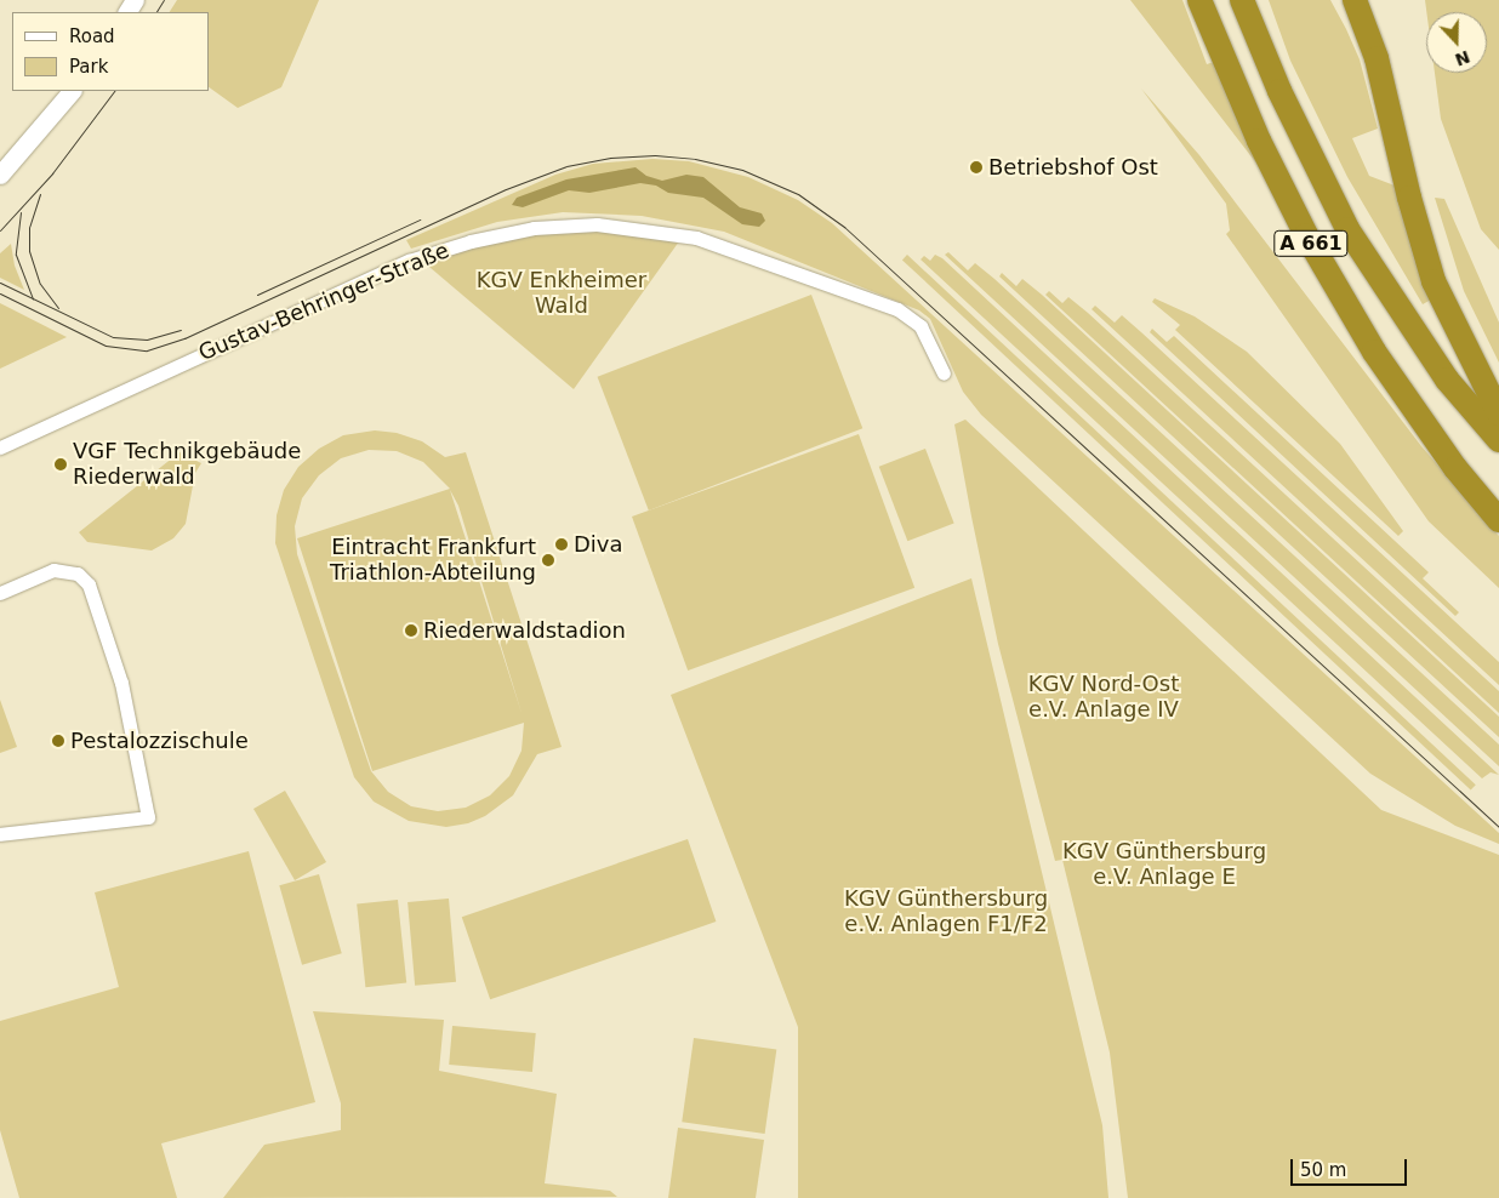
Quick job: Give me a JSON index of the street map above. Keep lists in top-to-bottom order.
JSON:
{
  "streets": {
    "highway": ["A 661"],
    "street": ["Gustav-Behringer-Straße"]
  },
  "parks": [
    "KGV Enkheimer Wald",
    "KGV Nord-Ost e.V. Anlage IV",
    "KGV Günthersburg e.V. Anlage E",
    "KGV Günthersburg e.V. Anlagen F1/F2"
  ],
  "places": [
    "Betriebshof Ost",
    "VGF Technikgebäude Riederwald",
    "Diva",
    "Eintracht Frankfurt Triathlon-Abteilung",
    "Riederwaldstadion",
    "Pestalozzischule"
  ],
  "legend": ["Road", "Park"],
  "scale_bar": "50 m",
  "north": "bottom"
}
